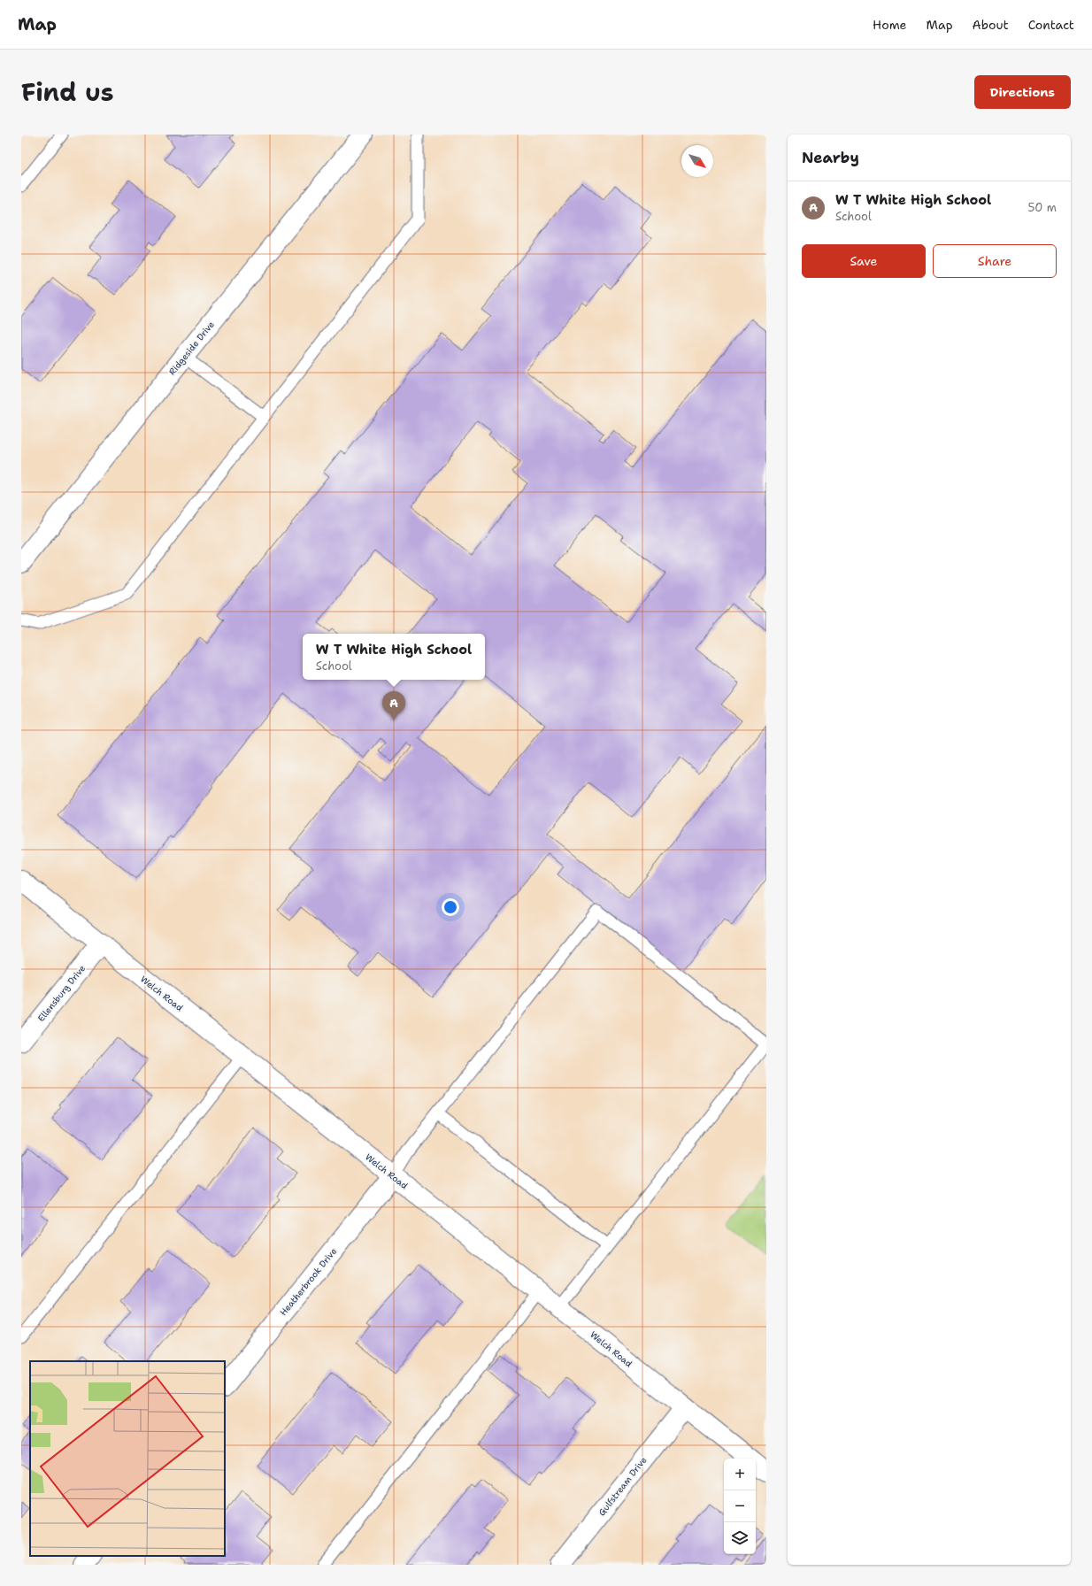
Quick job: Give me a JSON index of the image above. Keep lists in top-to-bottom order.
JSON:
{
  "streets": {
    "street": [
      "Ridgeside Drive",
      "Ellensburg Drive",
      "Welch Road",
      "Heatherbrook Drive",
      "Gulfstream Drive"
    ]
  },
  "crossings": [
    ["Ellensburg Drive", "Welch Road"],
    ["Welch Road", "Heatherbrook Drive"],
    ["Welch Road", "Gulfstream Drive"]
  ],
  "north": "bottom right",
  "page": {
    "header": "Map",
    "nav": [
      "Home",
      "Map",
      "About",
      "Contact"
    ],
    "title": "Find us",
    "buttons": [
      "Directions",
      ["Save", "Share"]
    ],
    "heading": "Nearby",
    "list": [
      {
        "mark": "A",
        "name": "W T White High School",
        "note": "School",
        "value": "50 m"
      }
    ],
    "popup": ["W T White High School", "School"],
    "pins": "A",
    "map_buttons": ["+", "−"]
  }
}
